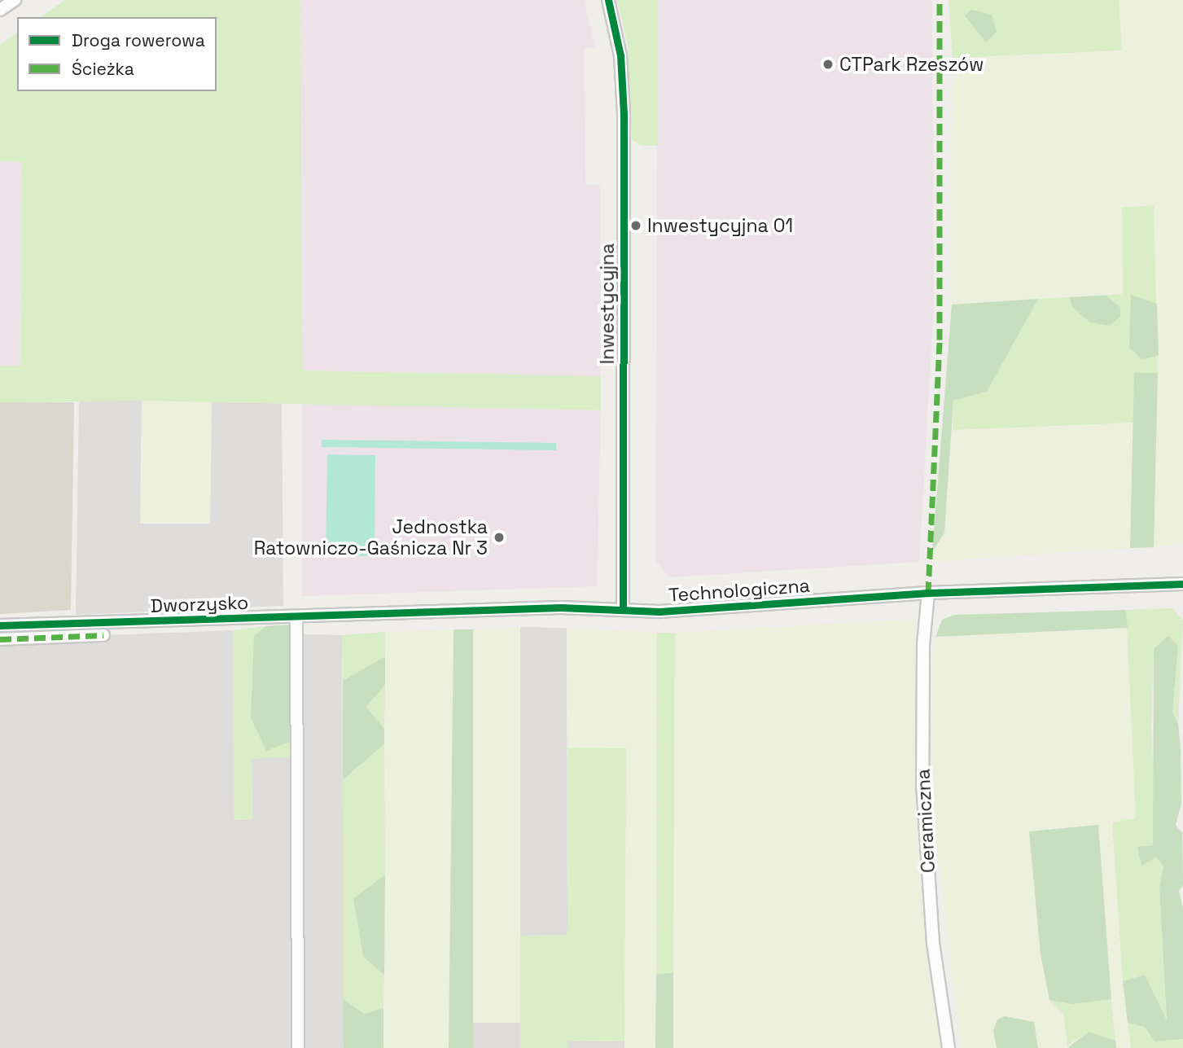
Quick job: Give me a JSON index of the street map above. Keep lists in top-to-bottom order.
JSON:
{
  "streets": {
    "street": [
      "Inwestycyjna",
      "Technologiczna",
      "Dworzysko",
      "Ceramiczna"
    ]
  },
  "crossings": [
    ["Inwestycyjna", "Technologiczna"],
    ["Technologiczna", "Dworzysko"],
    ["Technologiczna", "Ceramiczna"]
  ],
  "places": ["CTPark Rzeszów", "Inwestycyjna 01", "Jednostka Ratowniczo-Gaśnicza Nr 3"],
  "legend": ["Droga rowerowa", "Ścieżka"]
}
